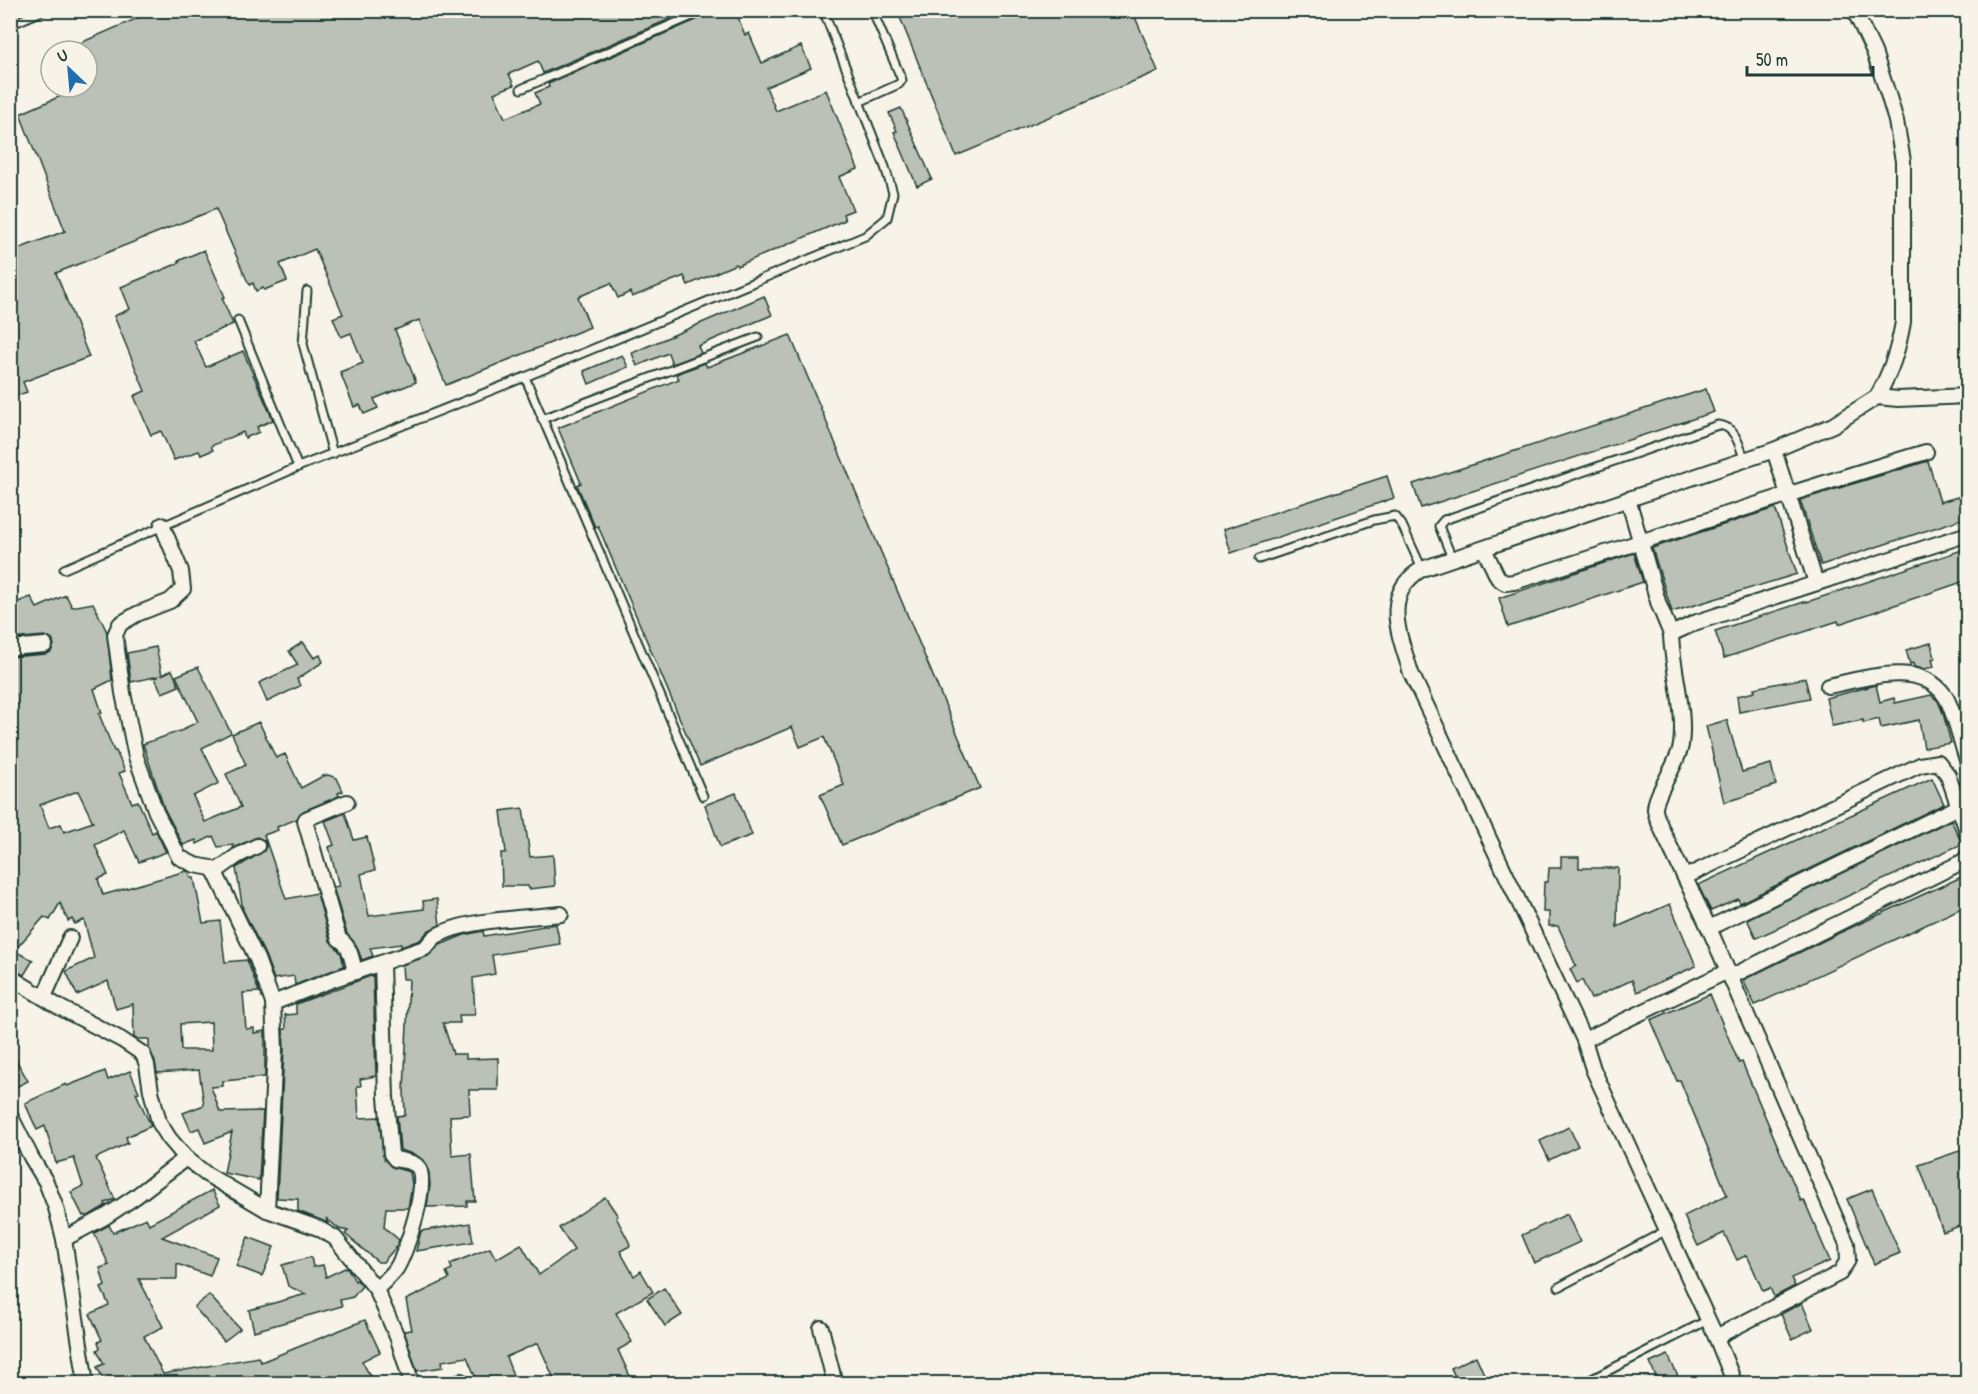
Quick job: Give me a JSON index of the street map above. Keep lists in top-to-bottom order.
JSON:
{
  "scale_bar": "50 m",
  "north": "top left"
}
